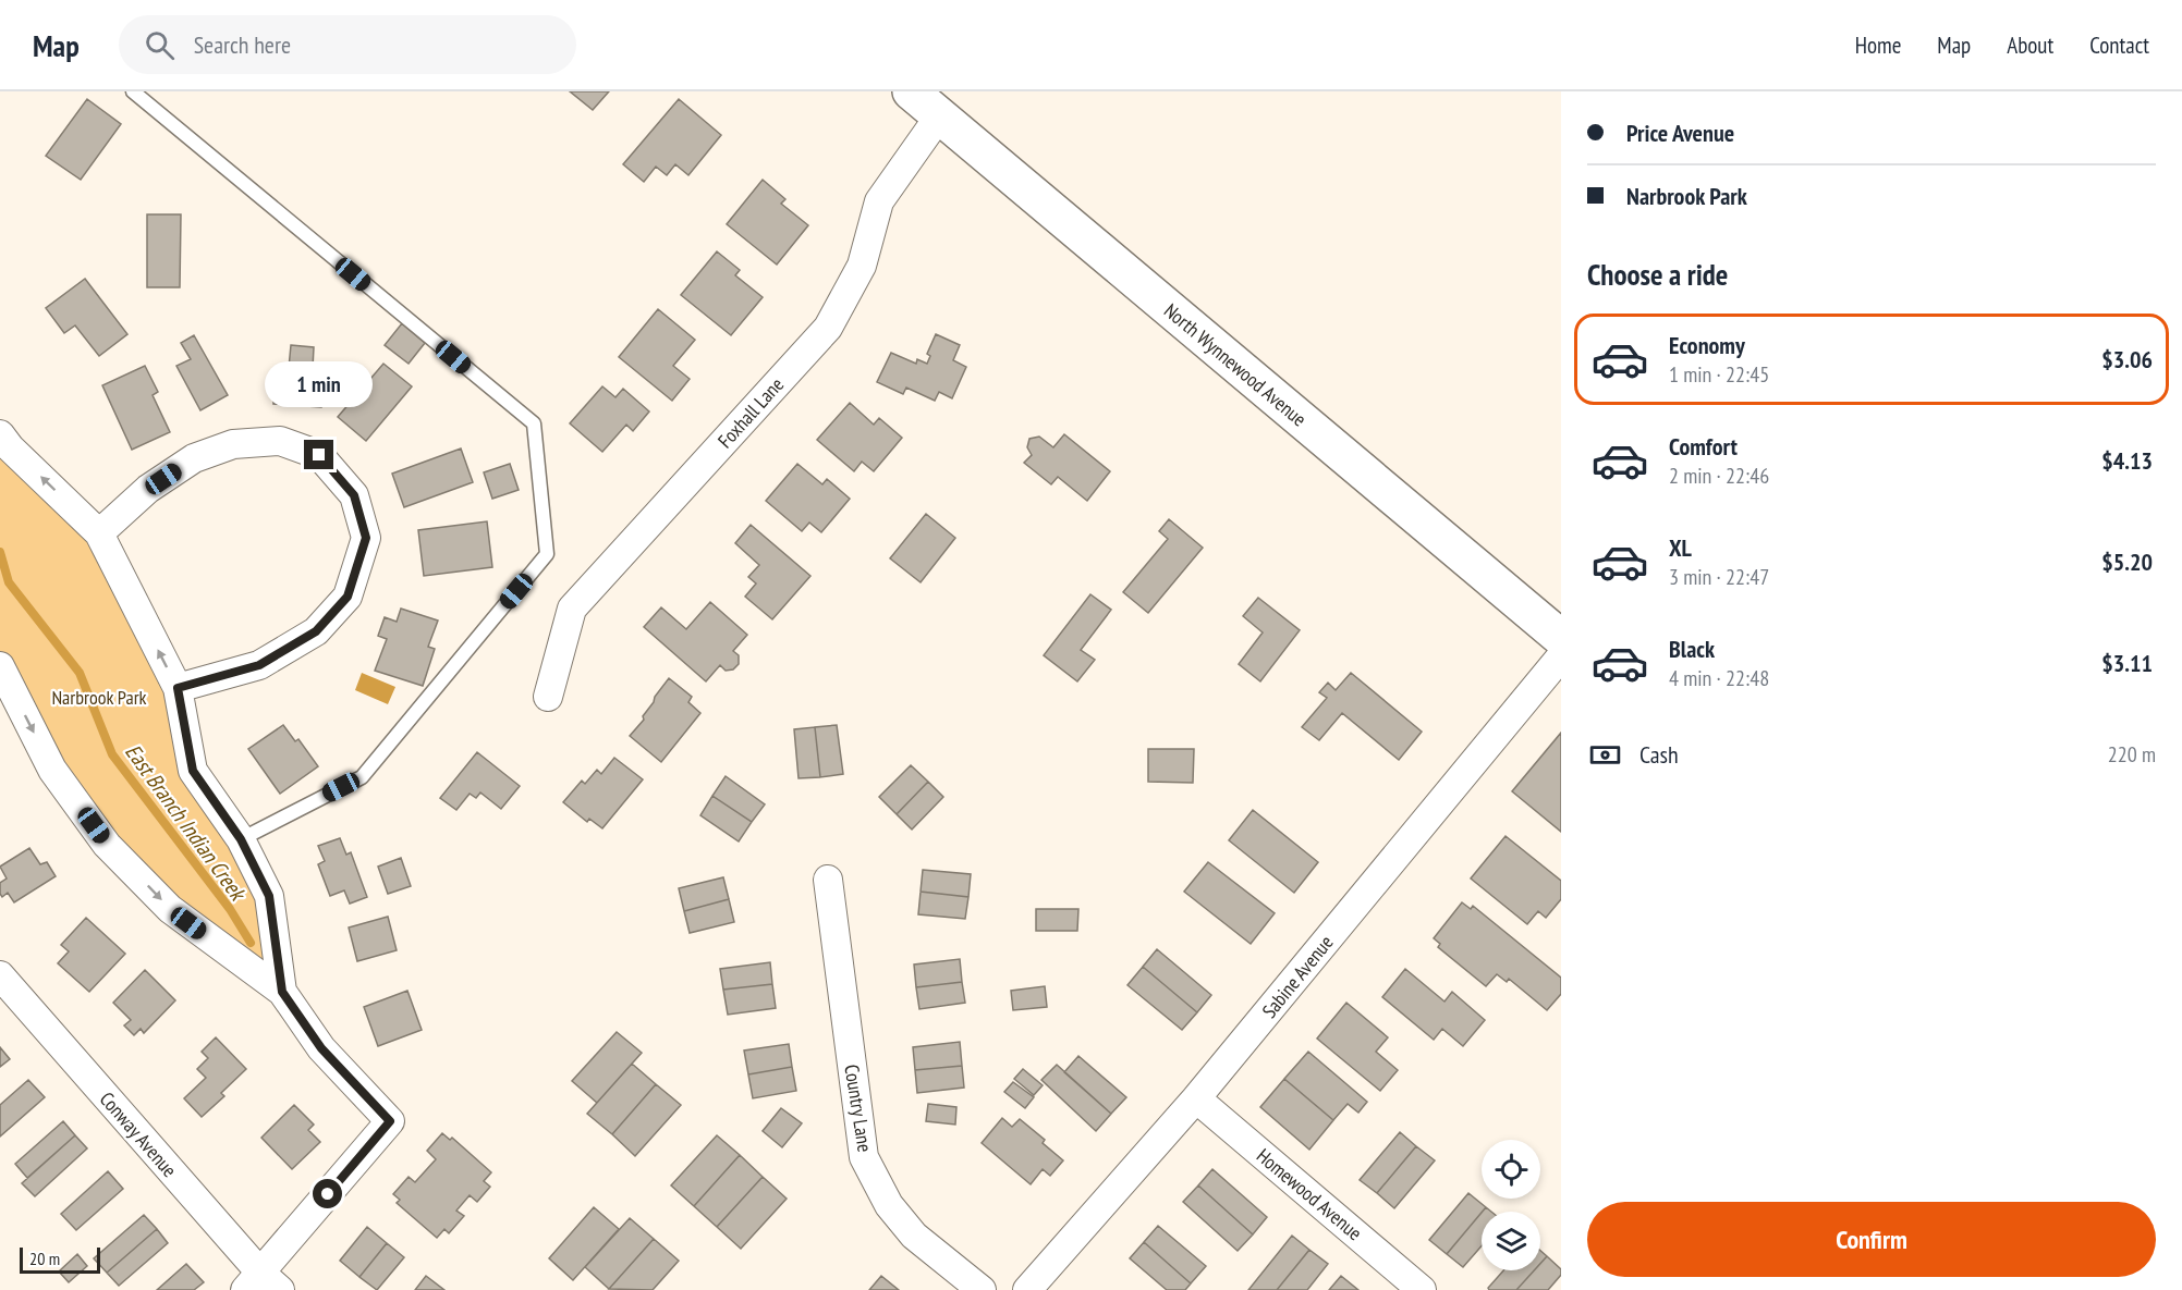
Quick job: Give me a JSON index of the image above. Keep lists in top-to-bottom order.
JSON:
{
  "streets": {
    "street": [
      "North Wynnewood Avenue",
      "Foxhall Lane",
      "Sabine Avenue",
      "Country Lane",
      "Conway Avenue",
      "Homewood Avenue"
    ]
  },
  "crossings": [
    ["North Wynnewood Avenue", "Foxhall Lane"],
    ["Sabine Avenue", "Homewood Avenue"]
  ],
  "water": ["East Branch Indian Creek"],
  "parks": ["Narbrook Park"],
  "scale_bar": "20 m",
  "page": {
    "header": "Map",
    "search": "Search here",
    "nav": [
      "Home",
      "Map",
      "About",
      "Contact"
    ],
    "banner": ["Price Avenue", "Narbrook Park"],
    "heading": "Choose a ride",
    "list": [
      {
        "name": "Economy",
        "note": "1 min · 22:45",
        "value": "$3.06"
      },
      {
        "name": "Comfort",
        "note": "2 min · 22:46",
        "value": "$4.13"
      },
      {
        "name": "XL",
        "note": "3 min · 22:47",
        "value": "$5.20"
      },
      {
        "name": "Black",
        "note": "4 min · 22:48",
        "value": "$3.11"
      }
    ],
    "bubble": "1 min",
    "pay": ["Cash", "220 m"],
    "buttons": "Confirm",
    "scale": "20 m"
  }
}
